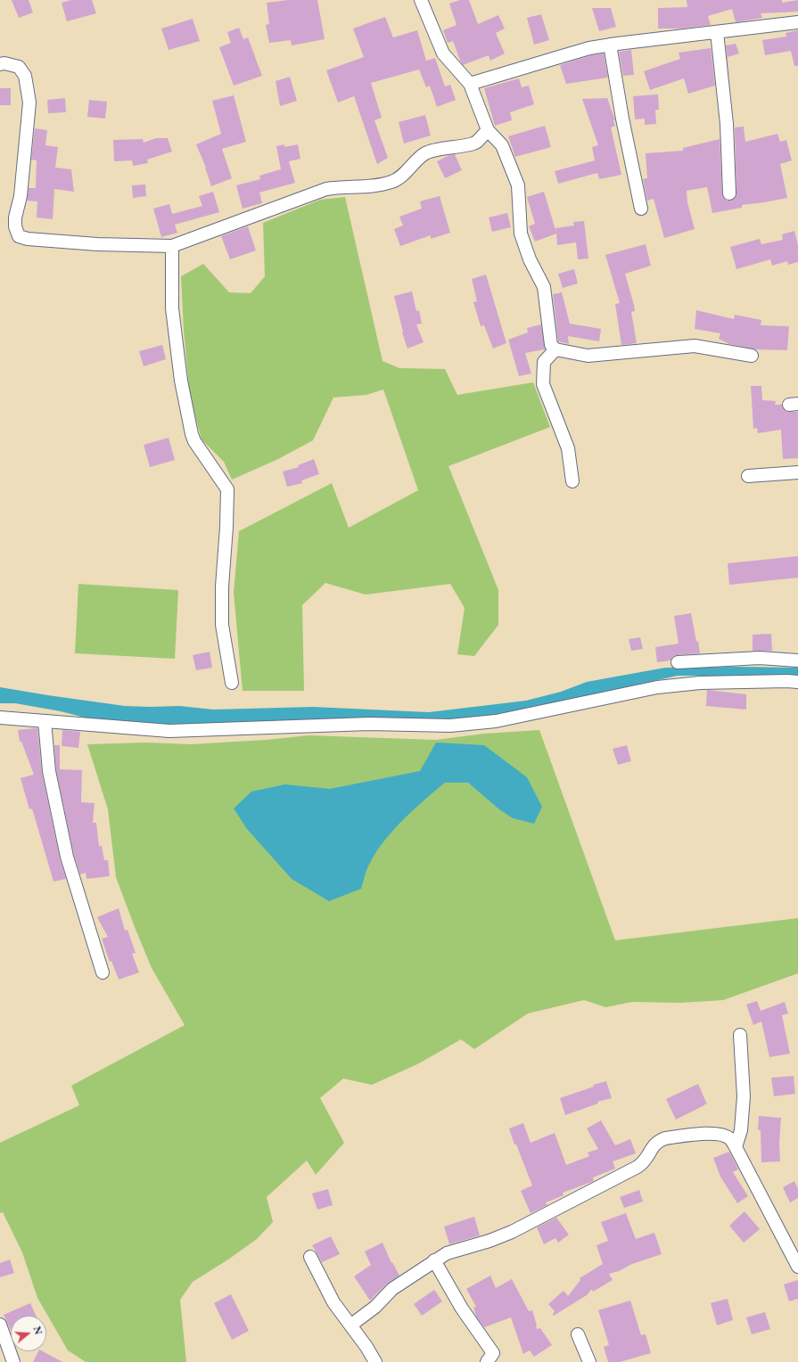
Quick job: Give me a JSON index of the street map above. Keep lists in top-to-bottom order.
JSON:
{
  "north": "right"
}
